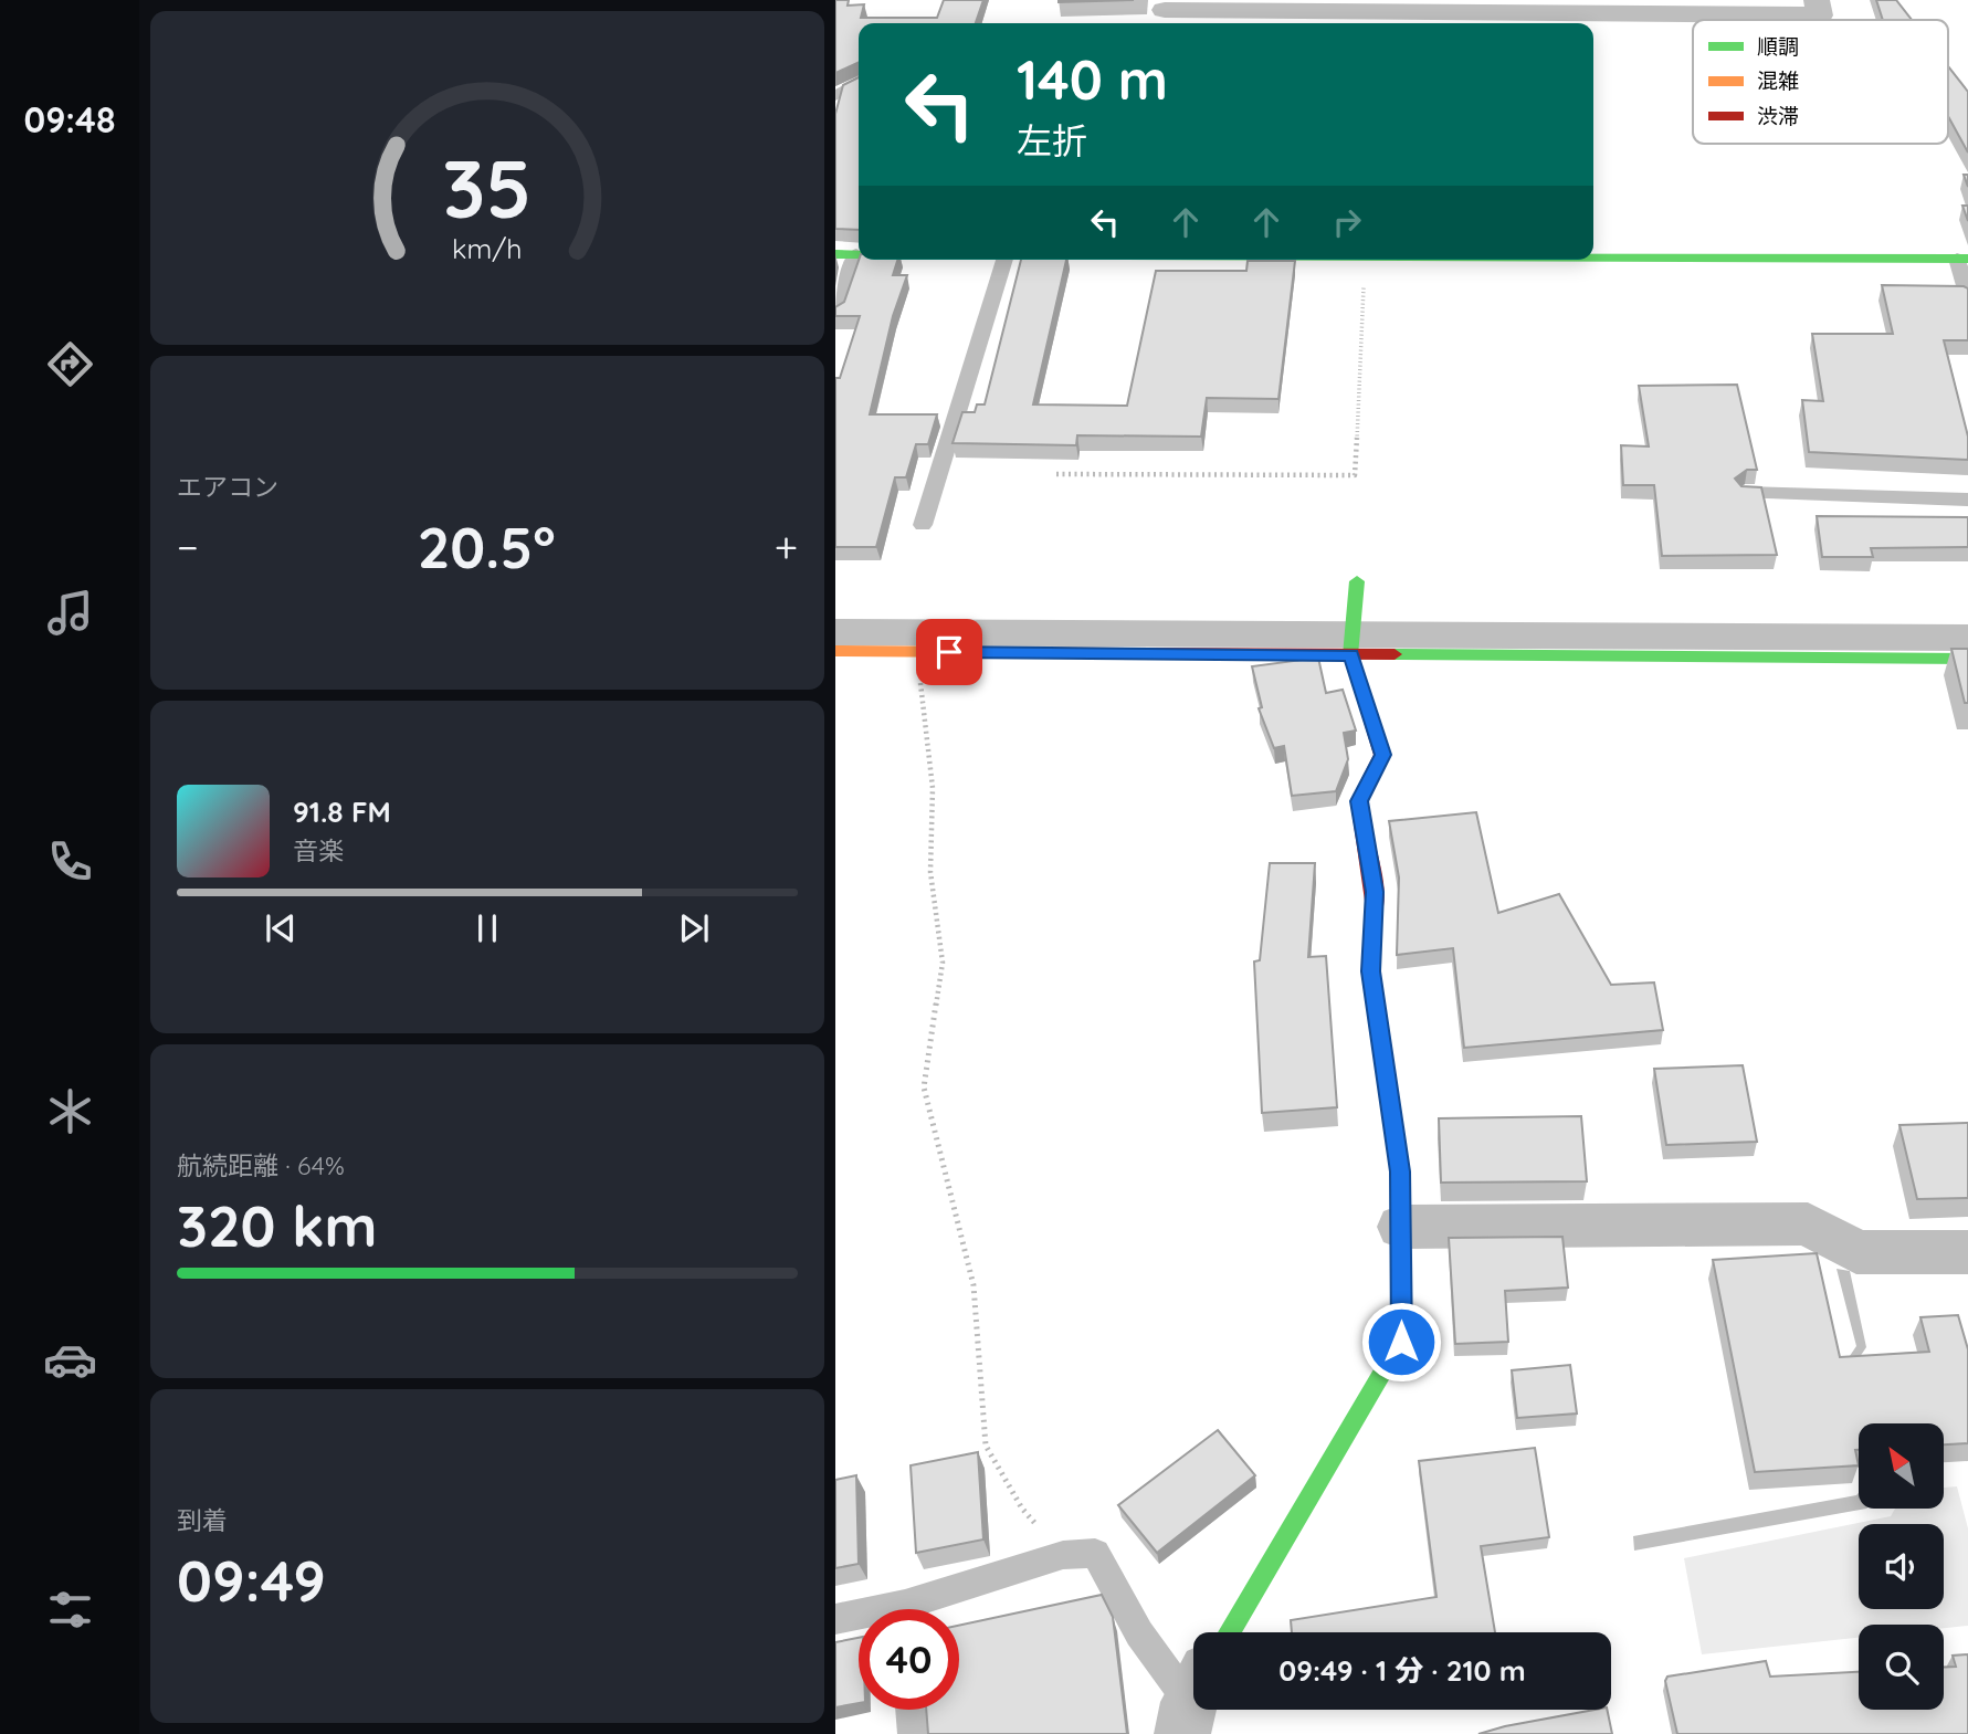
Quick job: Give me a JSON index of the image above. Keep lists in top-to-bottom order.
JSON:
{
  "legend": ["順調", "混雑", "渋滞"],
  "north": "top left",
  "page": {
    "tabs": "09:48",
    "turn": ["140 m", "左折"],
    "tile": [
      "エアコン",
      ["航続距離 · 64%", "320 km"],
      ["到着", "09:49"]
    ],
    "heat": ["−", "20.5°", "+"],
    "song": ["91.8 FM", "音楽"],
    "limit": "40",
    "trip": "09:49 · 1 分 · 210 m",
    "gauge": ["35", "km/h"]
  }
}
